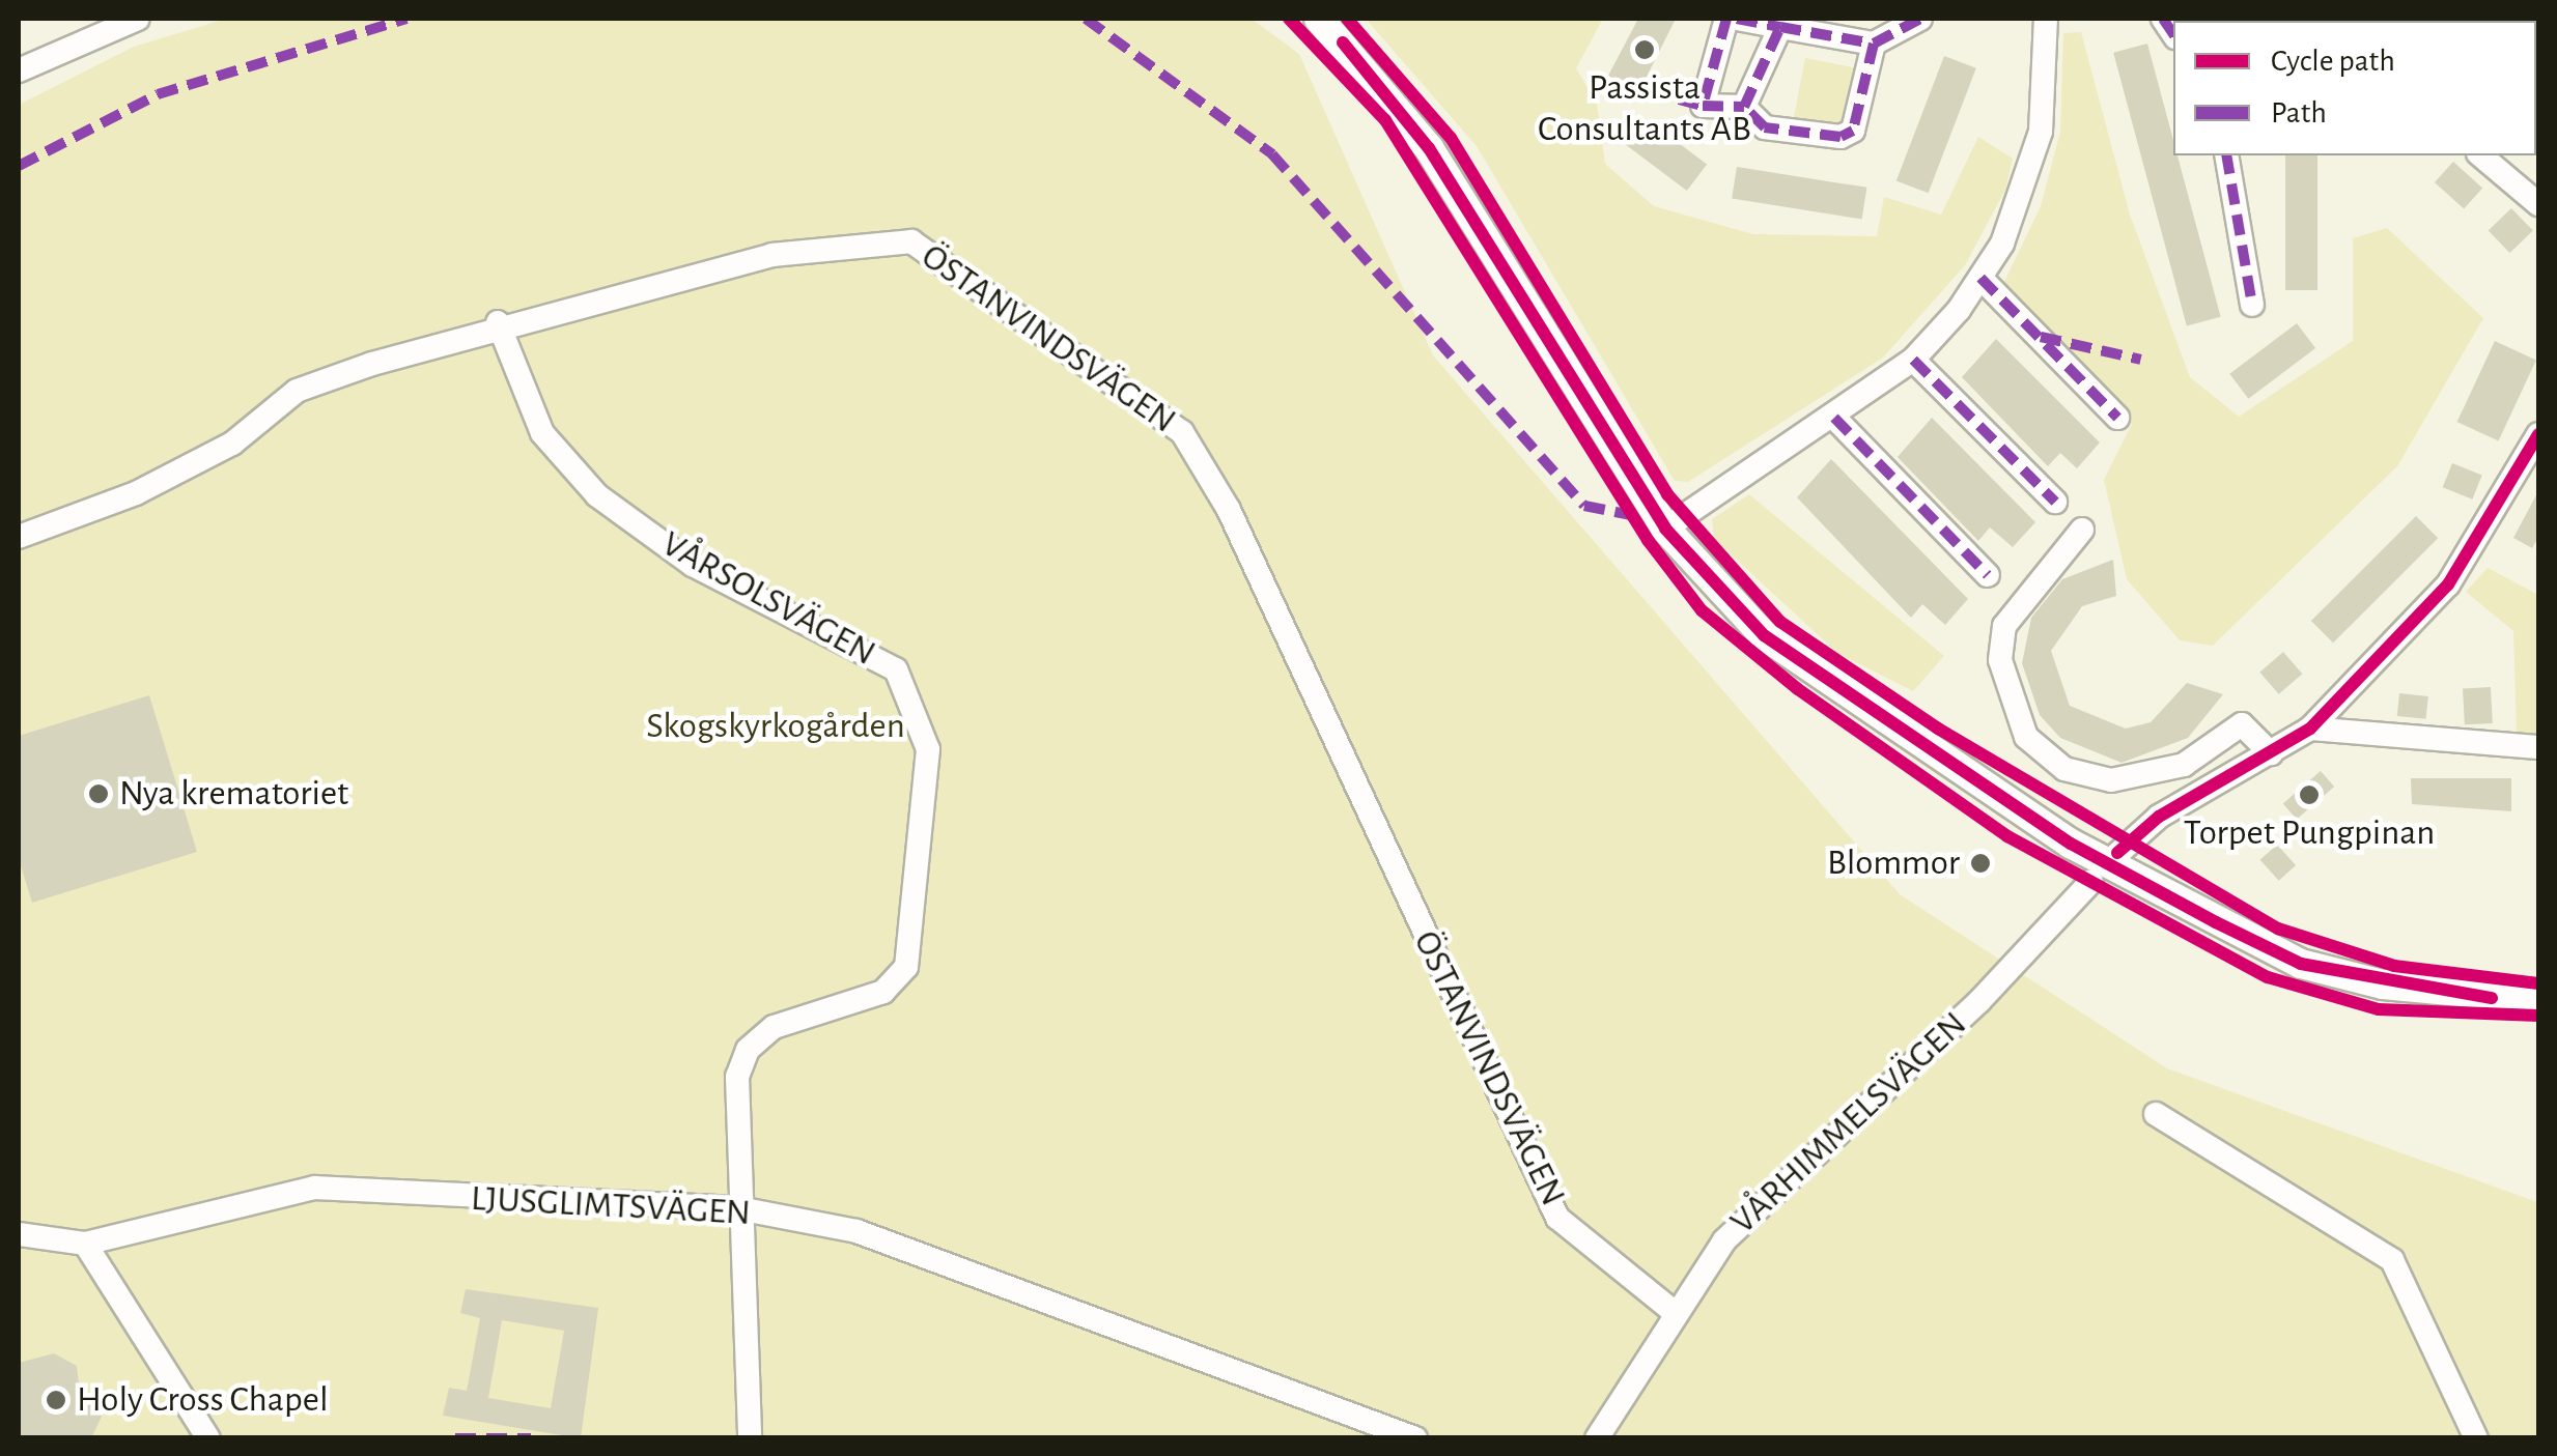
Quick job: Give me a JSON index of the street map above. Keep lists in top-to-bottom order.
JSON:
{
  "streets": {
    "street": [
      "ÖSTANVINDSVÄGEN",
      "VÅRSOLSVÄGEN",
      "VÅRHIMMELSVÄGEN",
      "LJUSGLIMTSVÄGEN"
    ]
  },
  "crossings": [
    ["ÖSTANVINDSVÄGEN", "VÅRSOLSVÄGEN"],
    ["ÖSTANVINDSVÄGEN", "VÅRHIMMELSVÄGEN"],
    ["VÅRSOLSVÄGEN", "LJUSGLIMTSVÄGEN"]
  ],
  "parks": ["Skogskyrkogården"],
  "places": [
    "Passista Consultants AB",
    "Nya krematoriet",
    "Torpet Pungpinan",
    "Blommor",
    "Holy Cross Chapel"
  ],
  "legend": ["Cycle path", "Path"]
}
